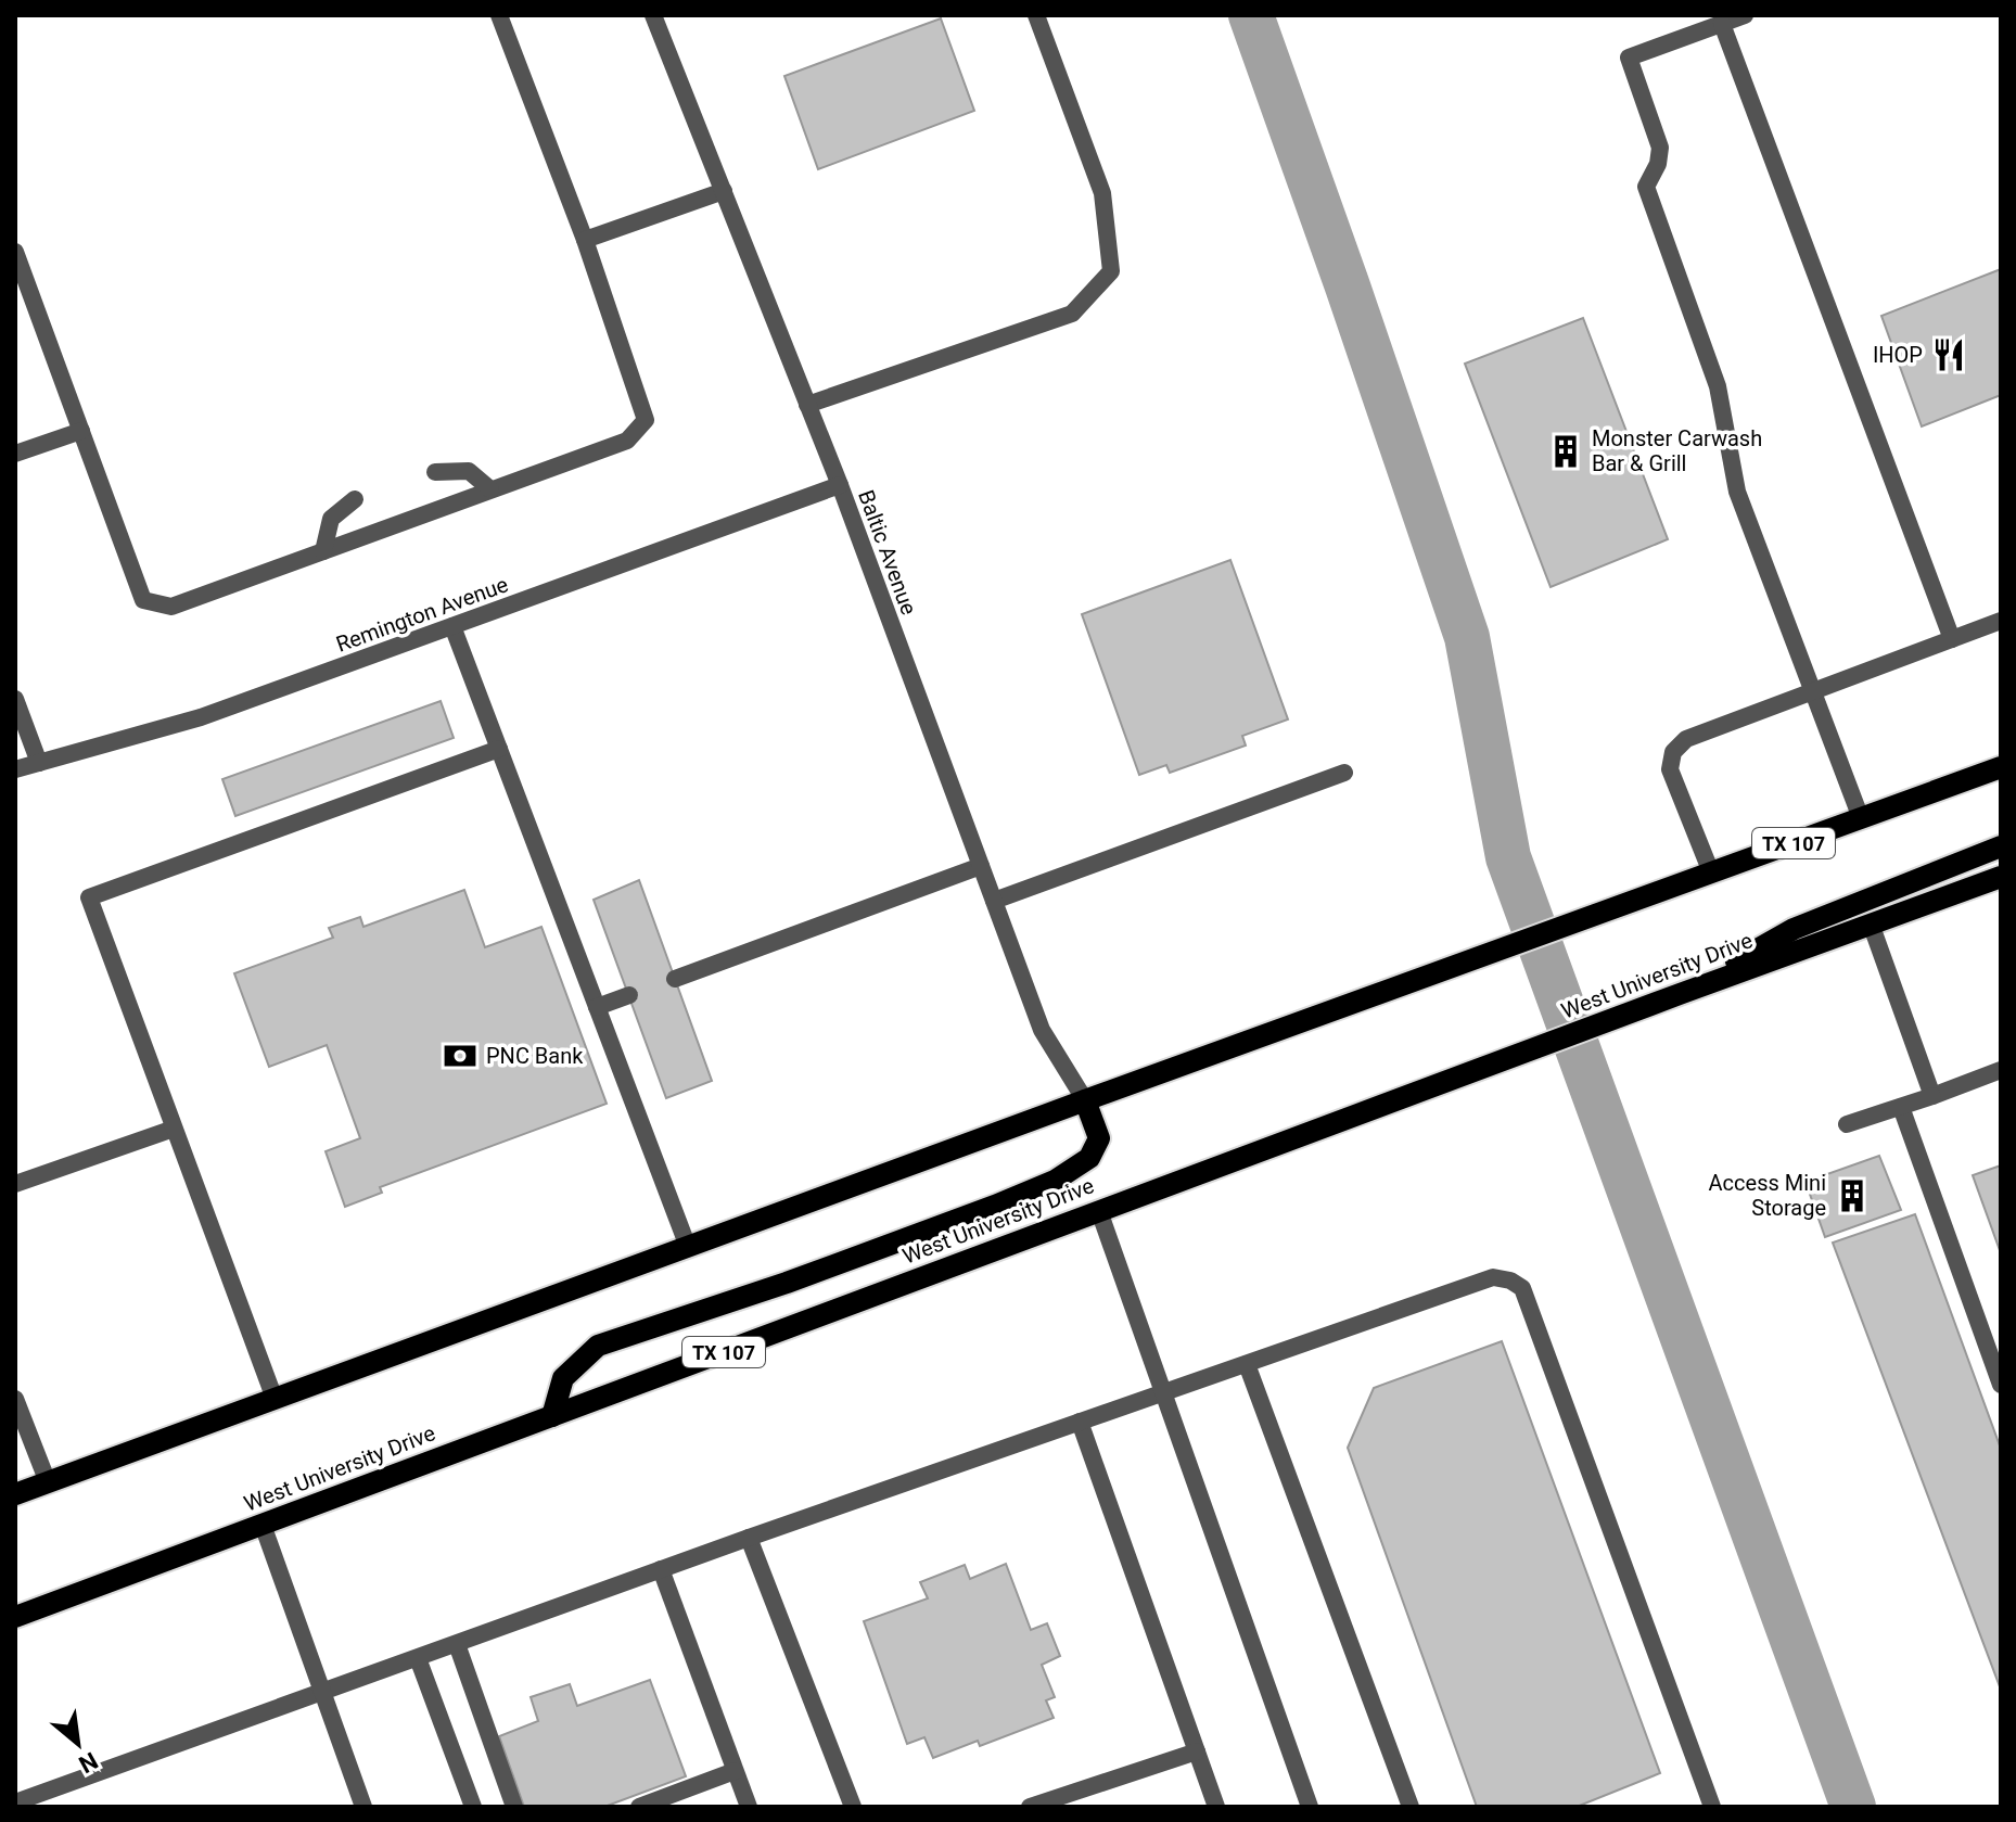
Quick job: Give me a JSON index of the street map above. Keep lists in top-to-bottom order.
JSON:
{
  "streets": {
    "main road": ["TX 107", "West University Drive"],
    "street": ["Baltic Avenue", "Remington Avenue"]
  },
  "crossings": [
    ["Baltic Avenue", "Remington Avenue"],
    ["Baltic Avenue", "TX 107"]
  ],
  "places": {
    "restaurant": ["IHOP"],
    "building": ["Monster Carwash Bar & Grill", "Access Mini Storage"],
    "bank": ["PNC Bank"]
  },
  "north": "bottom right"
}
